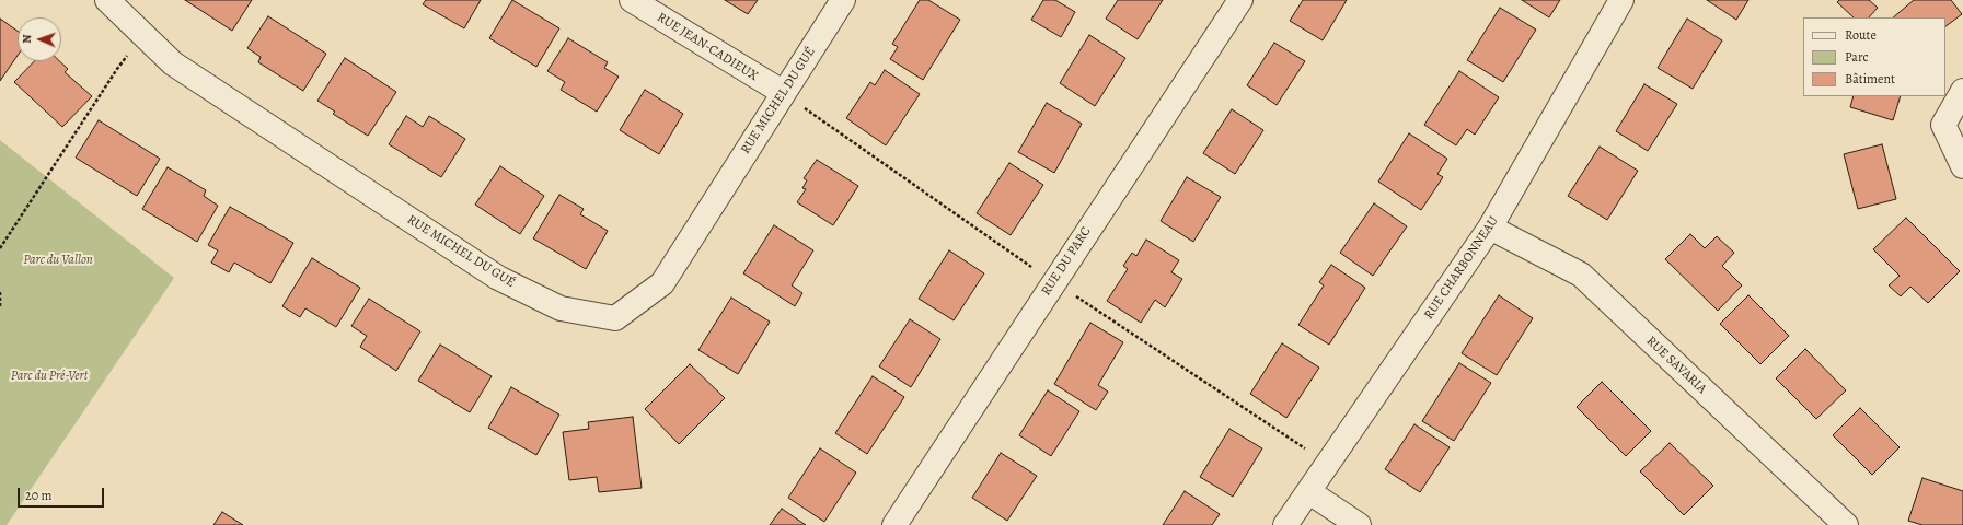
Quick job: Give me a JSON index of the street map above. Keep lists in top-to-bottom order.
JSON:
{
  "streets": {
    "street": [
      "RUE JEAN-CADIEUX",
      "RUE MICHEL DU GUÉ",
      "RUE DU PARC",
      "RUE CHARBONNEAU",
      "RUE SAVARIA"
    ]
  },
  "crossings": [
    ["RUE JEAN-CADIEUX", "RUE MICHEL DU GUÉ"],
    ["RUE CHARBONNEAU", "RUE SAVARIA"]
  ],
  "parks": ["Parc du Vallon", "Parc du Pré-Vert"],
  "legend": ["Route", "Parc", "Bâtiment"],
  "scale_bar": "20 m",
  "north": "left"
}
